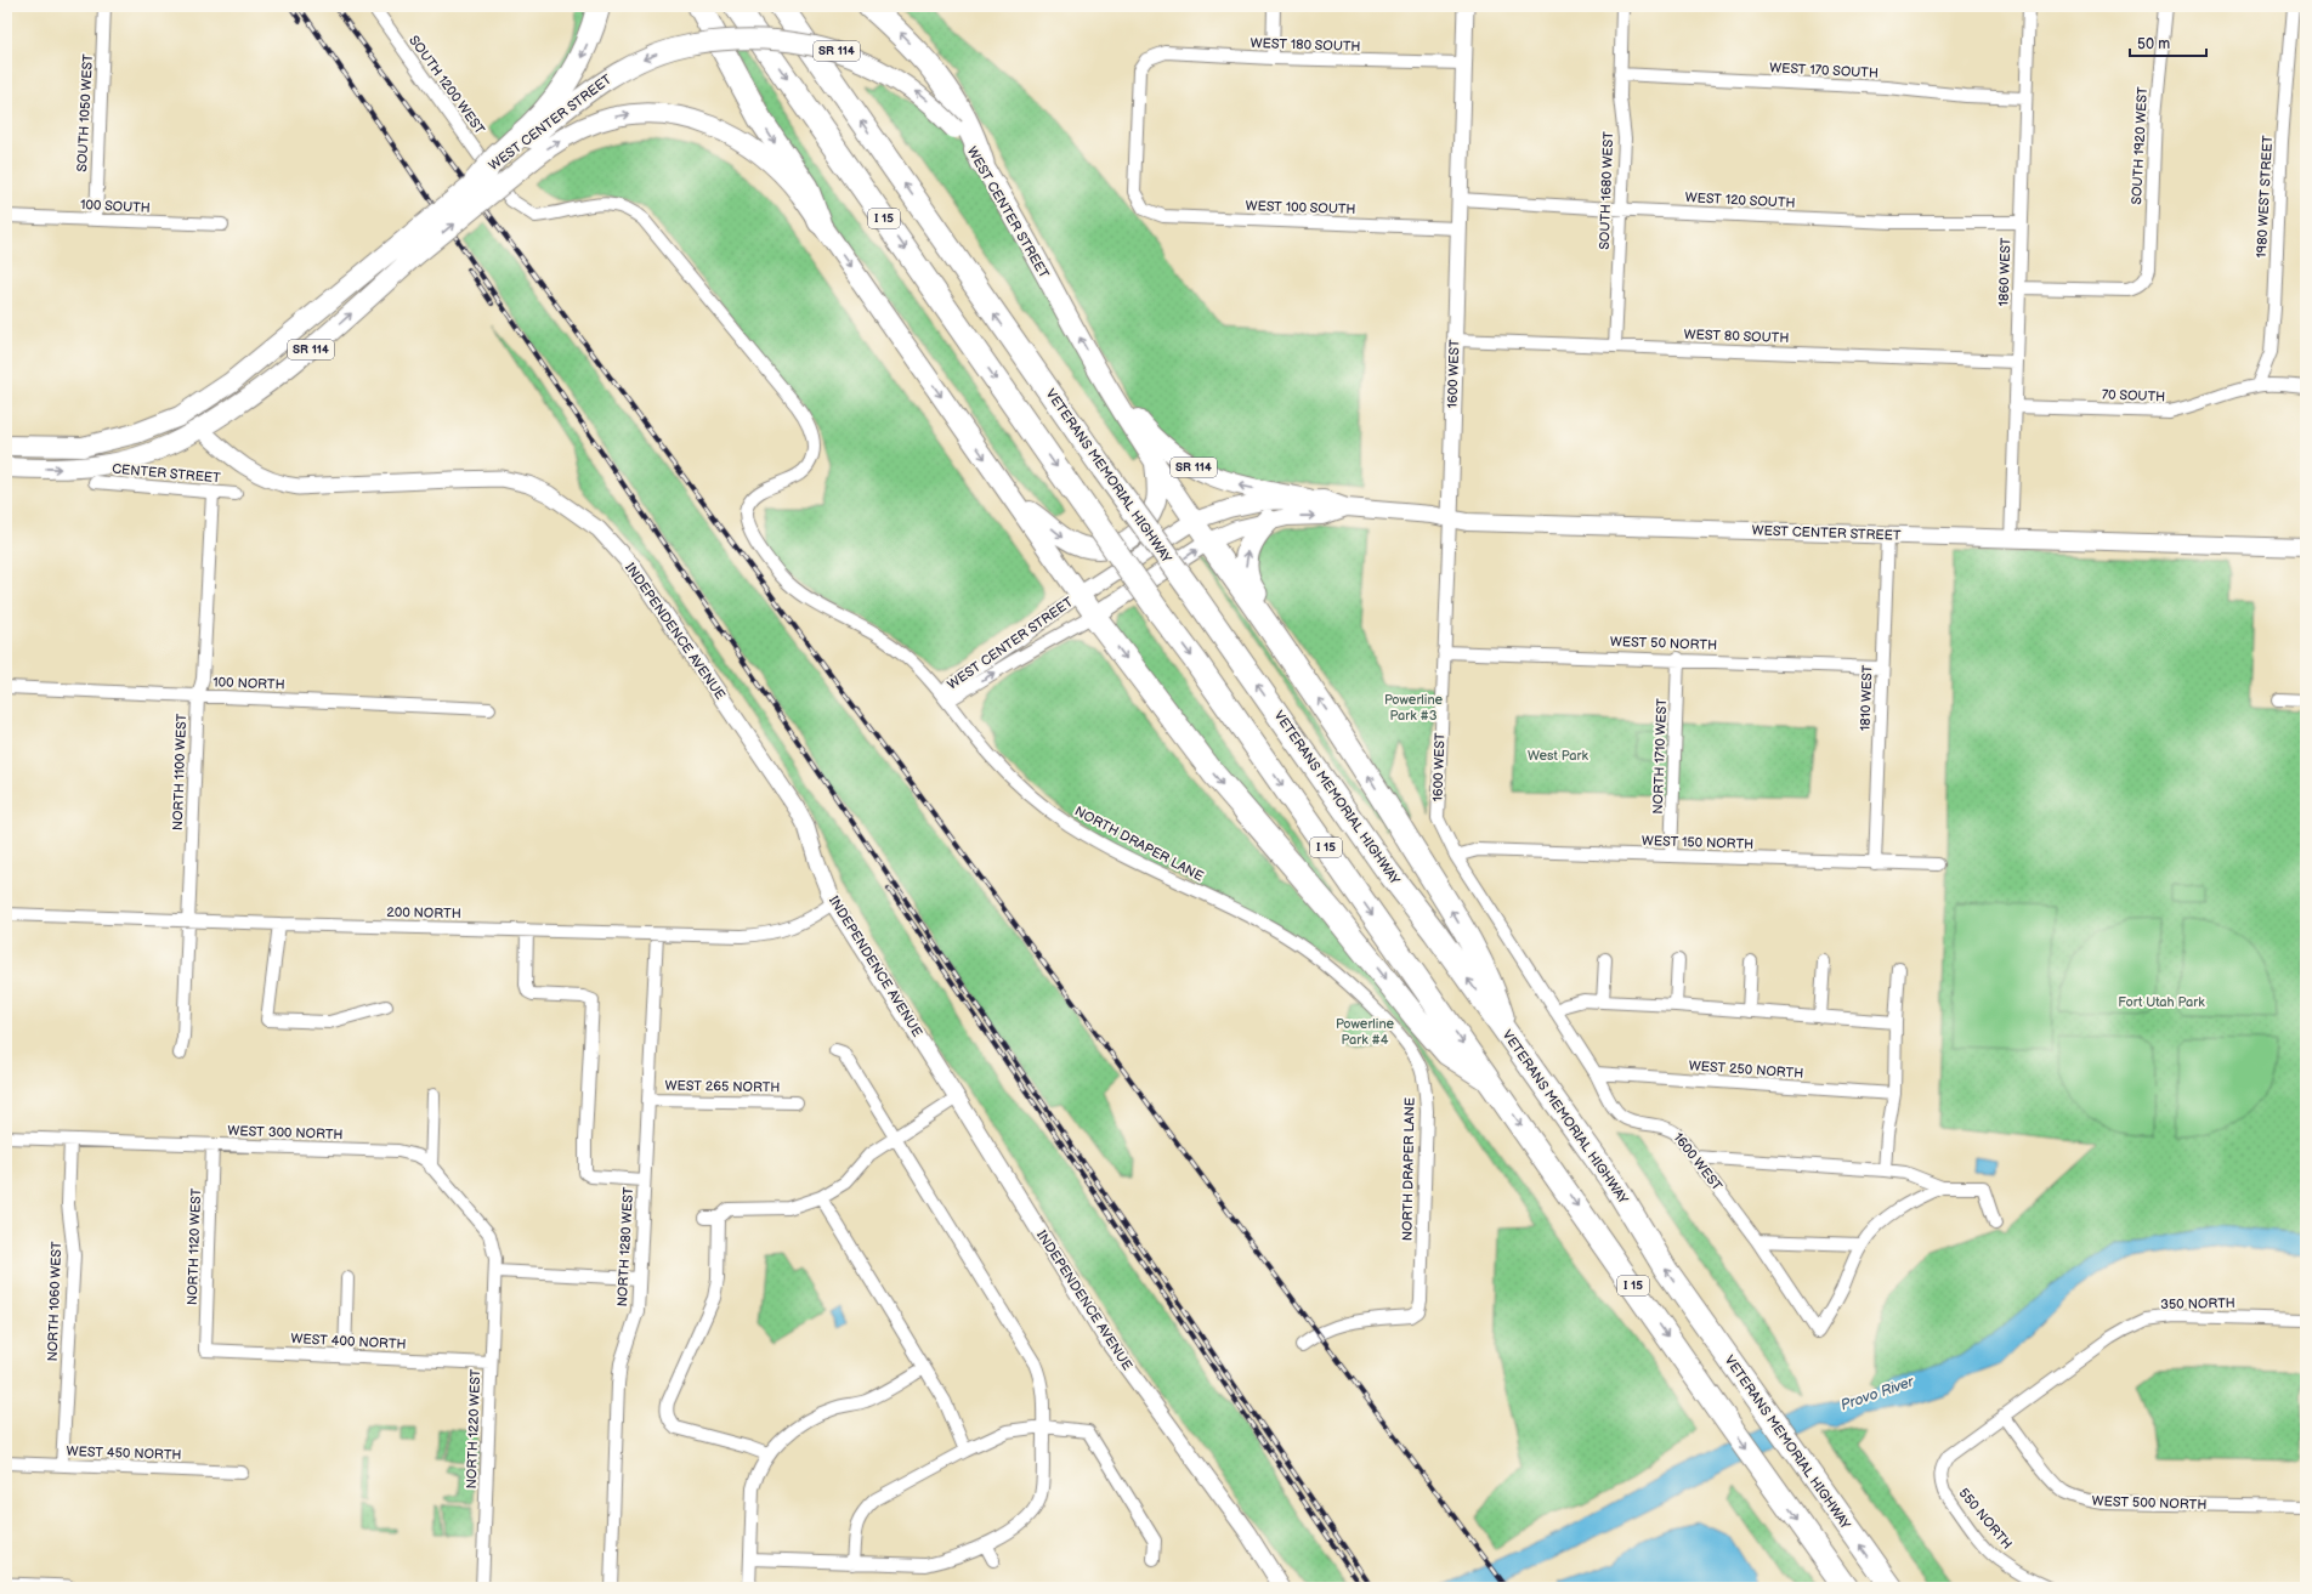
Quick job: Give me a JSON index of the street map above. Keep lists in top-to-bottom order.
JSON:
{
  "streets": {
    "highway": ["I 15", "VETERANS MEMORIAL HIGHWAY"],
    "main road": ["SR 114", "WEST CENTER STREET"],
    "street": [
      "WEST 180 SOUTH",
      "WEST 170 SOUTH",
      "SOUTH 1200 WEST",
      "SOUTH 1050 WEST",
      "SOUTH 1920 WEST",
      "SOUTH 1680 WEST",
      "1980 WEST STREET",
      "WEST 120 SOUTH",
      "100 SOUTH",
      "WEST 100 SOUTH",
      "1860 WEST",
      "WEST 80 SOUTH",
      "1600 WEST",
      "70 SOUTH",
      "CENTER STREET",
      "INDEPENDENCE AVENUE",
      "WEST 50 NORTH",
      "100 NORTH",
      "1810 WEST",
      "NORTH 1710 WEST",
      "NORTH 1100 WEST",
      "WEST 150 NORTH",
      "NORTH DRAPER LANE",
      "200 NORTH",
      "WEST 250 NORTH",
      "WEST 265 NORTH",
      "WEST 300 NORTH",
      "NORTH 1120 WEST",
      "NORTH 1280 WEST",
      "NORTH 1060 WEST",
      "350 NORTH",
      "WEST 400 NORTH",
      "NORTH 1220 WEST",
      "WEST 450 NORTH",
      "WEST 500 NORTH",
      "550 NORTH"
    ]
  },
  "crossings": [
    ["WEST 180 SOUTH", "WEST 100 SOUTH"],
    ["WEST 180 SOUTH", "1600 WEST"],
    ["SR 114", "WEST CENTER STREET"],
    ["WEST 170 SOUTH", "SOUTH 1680 WEST"],
    ["WEST 170 SOUTH", "1860 WEST"],
    ["SOUTH 1200 WEST", "WEST CENTER STREET"],
    ["SOUTH 1200 WEST", "NORTH DRAPER LANE"],
    ["SOUTH 1050 WEST", "100 SOUTH"],
    ["WEST CENTER STREET", "1860 WEST"],
    ["WEST CENTER STREET", "1600 WEST"],
    ["WEST CENTER STREET", "INDEPENDENCE AVENUE"],
    ["WEST CENTER STREET", "1810 WEST"],
    ["WEST CENTER STREET", "NORTH DRAPER LANE"],
    ["SOUTH 1920 WEST", "1860 WEST"],
    ["SOUTH 1680 WEST", "WEST 120 SOUTH"],
    ["SOUTH 1680 WEST", "WEST 80 SOUTH"],
    ["1980 WEST STREET", "70 SOUTH"],
    ["WEST 120 SOUTH", "1860 WEST"],
    ["WEST 120 SOUTH", "1600 WEST"],
    ["WEST 100 SOUTH", "1600 WEST"],
    ["1860 WEST", "WEST 80 SOUTH"],
    ["1860 WEST", "70 SOUTH"],
    ["WEST 80 SOUTH", "1600 WEST"],
    ["1600 WEST", "WEST 50 NORTH"],
    ["1600 WEST", "WEST 150 NORTH"],
    ["1600 WEST", "WEST 250 NORTH"],
    ["CENTER STREET", "NORTH 1100 WEST"],
    ["INDEPENDENCE AVENUE", "200 NORTH"],
    ["WEST 50 NORTH", "1810 WEST"],
    ["WEST 50 NORTH", "NORTH 1710 WEST"],
    ["100 NORTH", "NORTH 1100 WEST"],
    ["1810 WEST", "WEST 150 NORTH"],
    ["NORTH 1710 WEST", "WEST 150 NORTH"],
    ["NORTH 1100 WEST", "200 NORTH"],
    ["200 NORTH", "NORTH 1280 WEST"],
    ["WEST 265 NORTH", "NORTH 1280 WEST"],
    ["WEST 300 NORTH", "NORTH 1120 WEST"],
    ["WEST 300 NORTH", "NORTH 1060 WEST"],
    ["WEST 300 NORTH", "NORTH 1220 WEST"],
    ["NORTH 1120 WEST", "WEST 400 NORTH"],
    ["NORTH 1060 WEST", "WEST 450 NORTH"],
    ["350 NORTH", "WEST 500 NORTH"],
    ["350 NORTH", "550 NORTH"],
    ["WEST 400 NORTH", "NORTH 1220 WEST"],
    ["WEST 500 NORTH", "550 NORTH"]
  ],
  "water": ["Provo River"],
  "parks": [
    "Powerline Park #3",
    "West Park",
    "Fort Utah Park",
    "Powerline Park #4"
  ],
  "scale_bar": "50 m"
}
